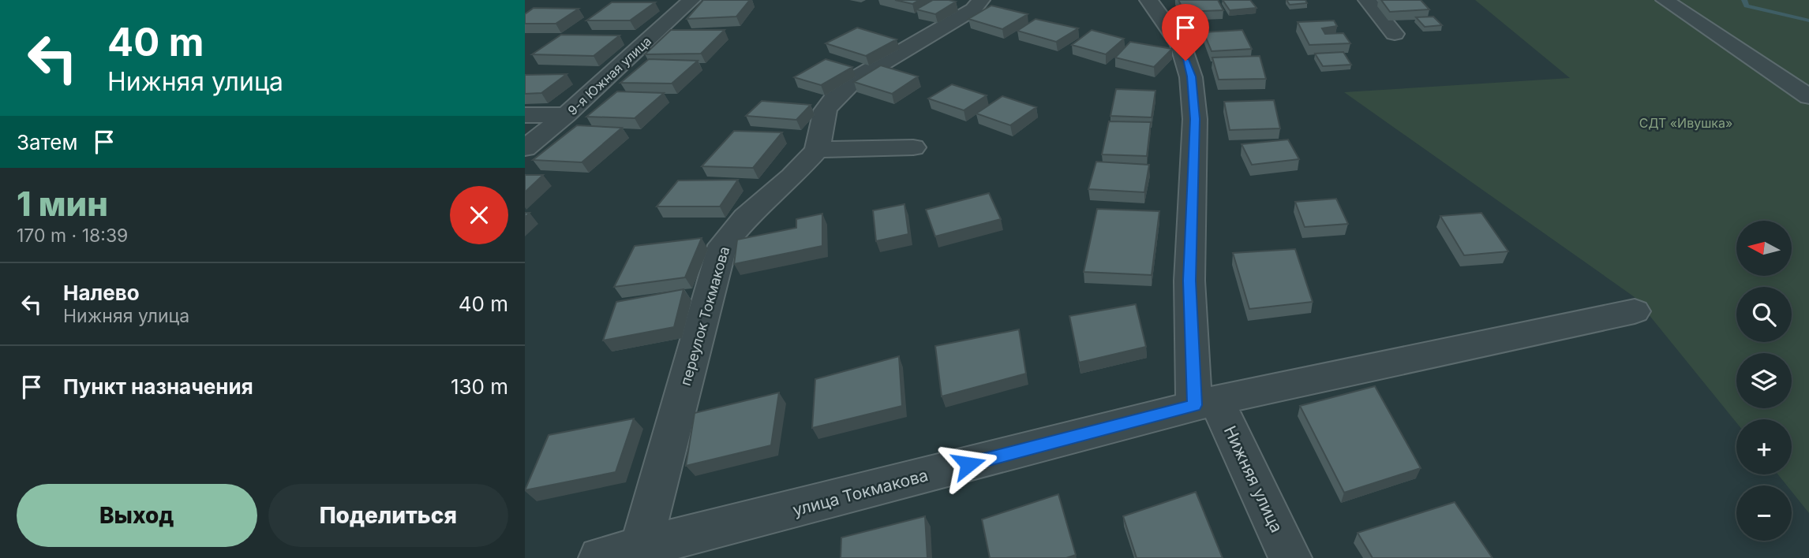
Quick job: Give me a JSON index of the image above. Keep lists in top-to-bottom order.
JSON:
{
  "streets": {
    "street": [
      "9-я Южная улица",
      "переулок Токмакова",
      "Нижняя улица",
      "улица Токмакова"
    ]
  },
  "crossings": [
    ["переулок Токмакова", "улица Токмакова"],
    ["Нижняя улица", "улица Токмакова"]
  ],
  "parks": ["СДТ «Ивушка»"],
  "north": "left",
  "page": {
    "turn": ["40 m", "Нижняя улица"],
    "then": "Затем",
    "heading": ["1 мин", "170 m · 18:39"],
    "map_buttons": ["+", "−"],
    "list": [
      {
        "name": "Налево",
        "note": "Нижняя улица",
        "value": "40 m"
      },
      {
        "name": "Пункт назначения",
        "value": "130 m"
      }
    ],
    "buttons": ["Выход", "Поделиться"]
  }
}
